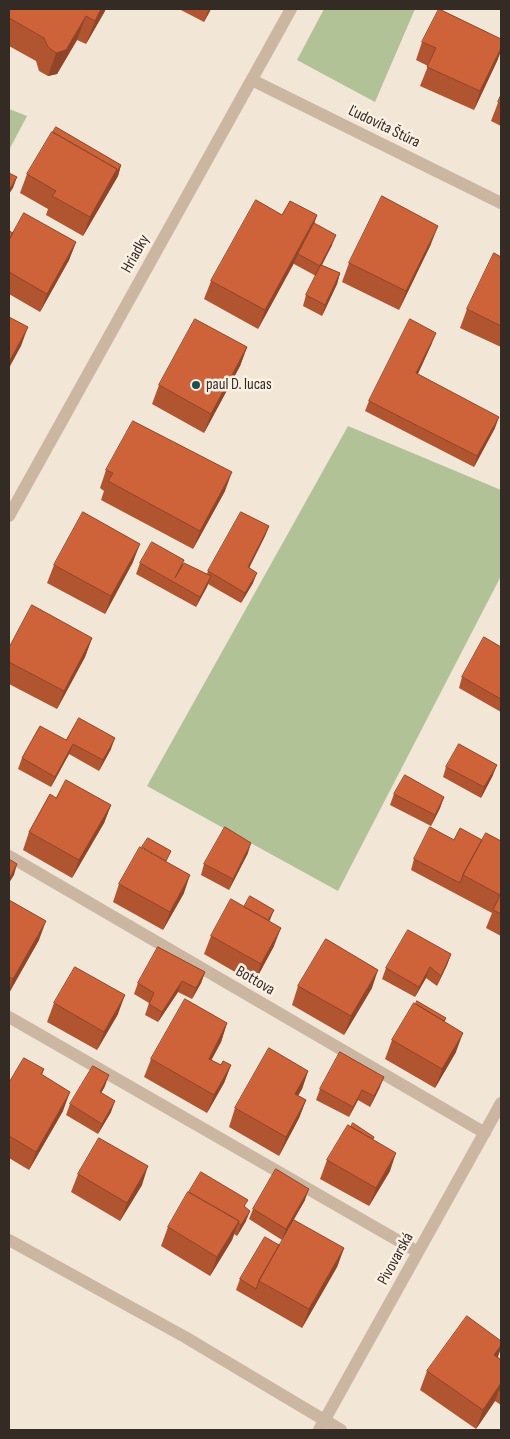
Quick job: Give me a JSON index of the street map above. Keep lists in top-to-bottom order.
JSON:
{
  "streets": {
    "street": [
      "Ľudovíta Štúra",
      "Hriadky",
      "Bottova",
      "Pivovarská"
    ]
  },
  "crossings": [
    ["Ľudovíta Štúra", "Hriadky"],
    ["Bottova", "Pivovarská"]
  ],
  "places": ["paul D. lucas"]
}
